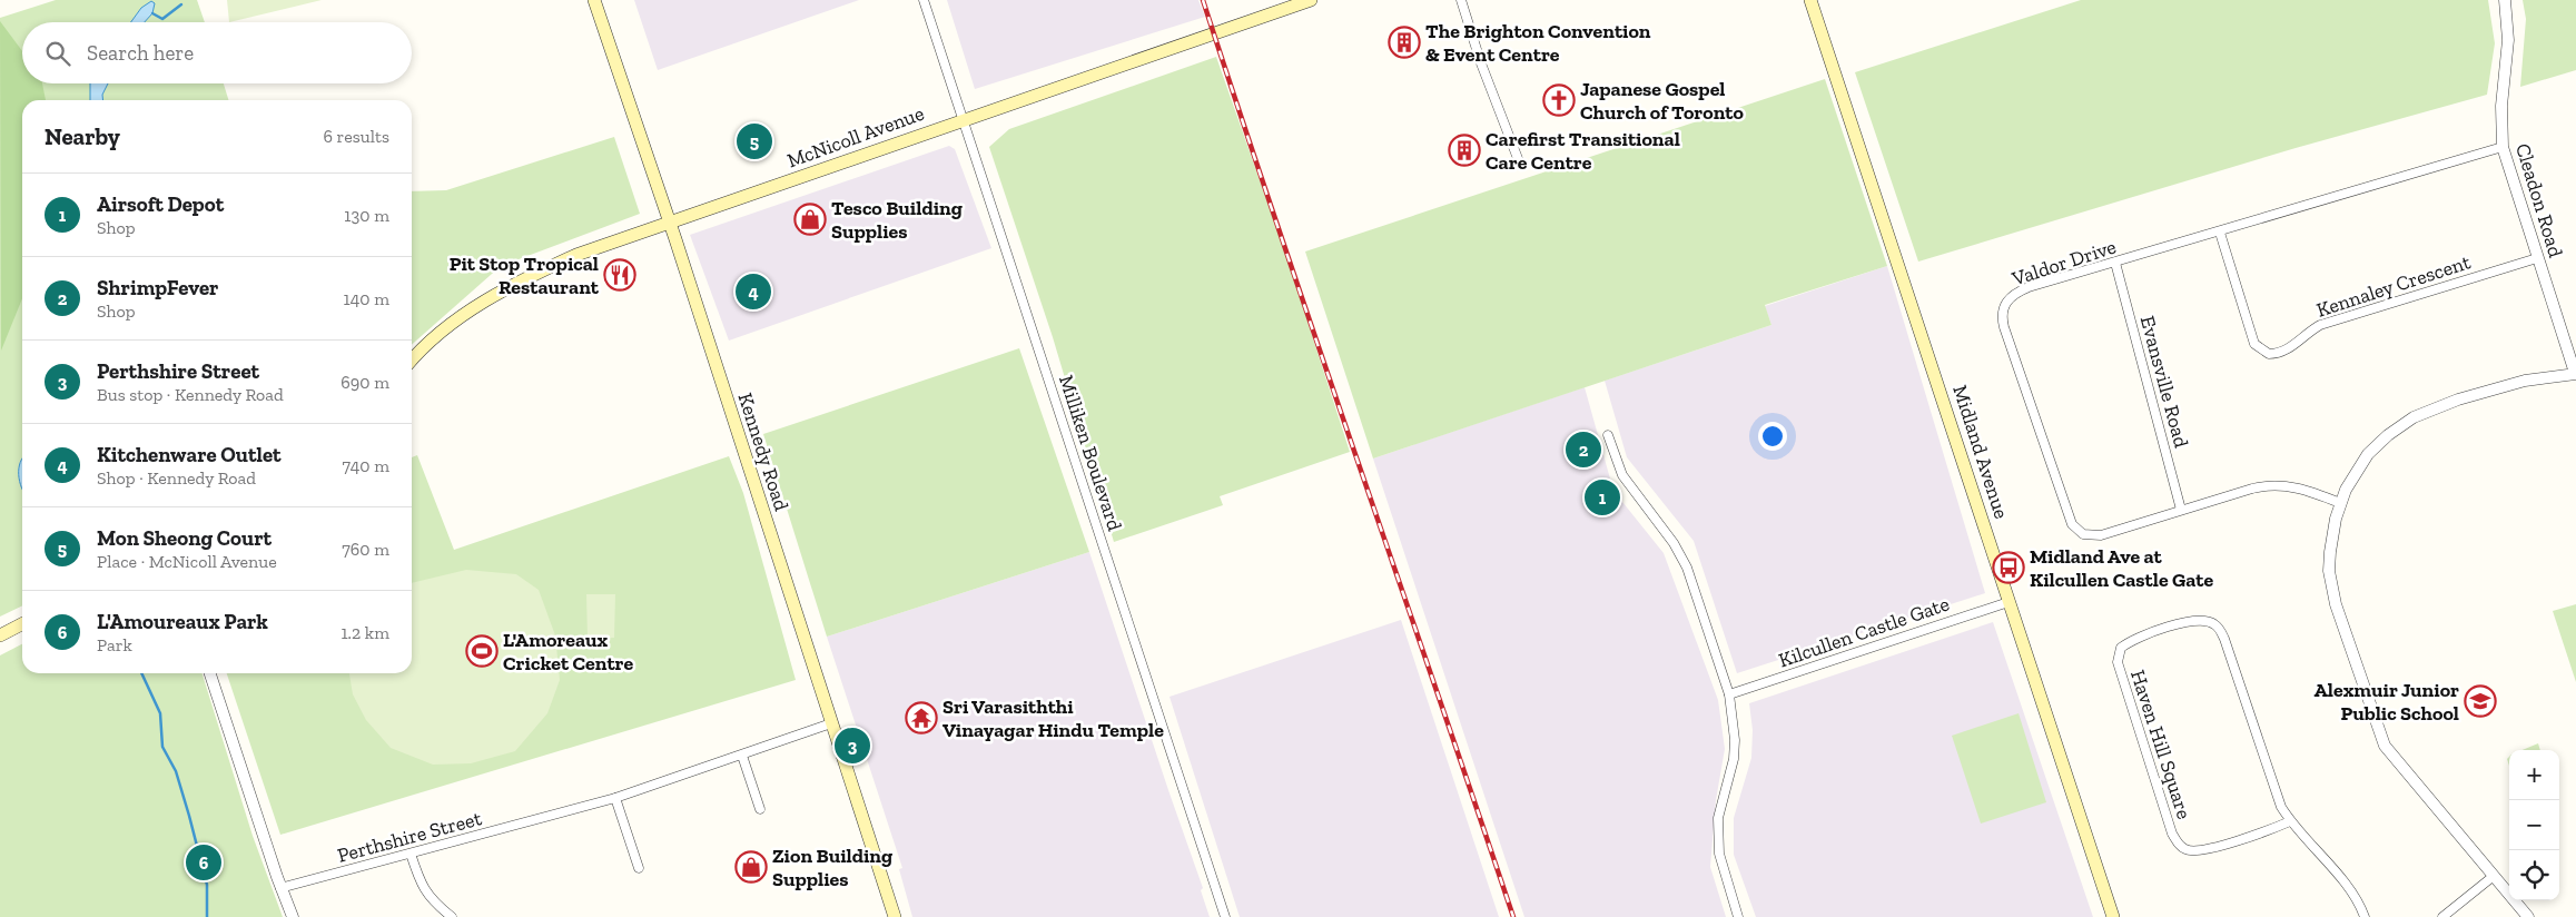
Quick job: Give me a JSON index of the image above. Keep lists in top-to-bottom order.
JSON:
{
  "streets": {
    "main road": ["McNicoll Avenue", "Kennedy Road", "Midland Avenue"],
    "street": [
      "Cleadon Road",
      "Valdor Drive",
      "Kennaley Crescent",
      "Evansville Road",
      "Milliken Boulevard",
      "Kilcullen Castle Gate",
      "Haven Hill Square",
      "Perthshire Street"
    ]
  },
  "crossings": [
    ["McNicoll Avenue", "Kennedy Road"],
    ["McNicoll Avenue", "Milliken Boulevard"],
    ["Cleadon Road", "Valdor Drive"],
    ["Cleadon Road", "Kennaley Crescent"],
    ["Valdor Drive", "Kennaley Crescent"],
    ["Valdor Drive", "Evansville Road"],
    ["Kennedy Road", "Perthshire Street"],
    ["Midland Avenue", "Kilcullen Castle Gate"]
  ],
  "places": {
    "building": ["The Brighton Convention & Event Centre", "Carefirst Transitional Care Centre"],
    "church": ["Japanese Gospel Church of Toronto"],
    "shop": ["Tesco Building Supplies", "Zion Building Supplies"],
    "restaurant": ["Pit Stop Tropical Restaurant"],
    "bus stop": ["Midland Ave at Kilcullen Castle Gate"],
    "sports": ["L'Amoreaux Cricket Centre"],
    "school or university": ["Alexmuir Junior Public School"],
    "temple": ["Sri Varasiththi Vinayagar Hindu Temple"]
  },
  "page": {
    "search": "Search here",
    "heading": ["Nearby", "6 results"],
    "pins": [
      "5",
      "4",
      "2",
      "1",
      "3",
      "6"
    ],
    "list": [
      {
        "mark": "1",
        "name": "Airsoft Depot",
        "note": "Shop",
        "value": "130 m"
      },
      {
        "mark": "2",
        "name": "ShrimpFever",
        "note": "Shop",
        "value": "140 m"
      },
      {
        "mark": "3",
        "name": "Perthshire Street",
        "note": "Bus stop · Kennedy Road",
        "value": "690 m"
      },
      {
        "mark": "4",
        "name": "Kitchenware Outlet",
        "note": "Shop · Kennedy Road",
        "value": "740 m"
      },
      {
        "mark": "5",
        "name": "Mon Sheong Court",
        "note": "Place · McNicoll Avenue",
        "value": "760 m"
      },
      {
        "mark": "6",
        "name": "L'Amoureaux Park",
        "note": "Park",
        "value": "1.2 km"
      }
    ],
    "map_buttons": ["+", "−"]
  }
}
